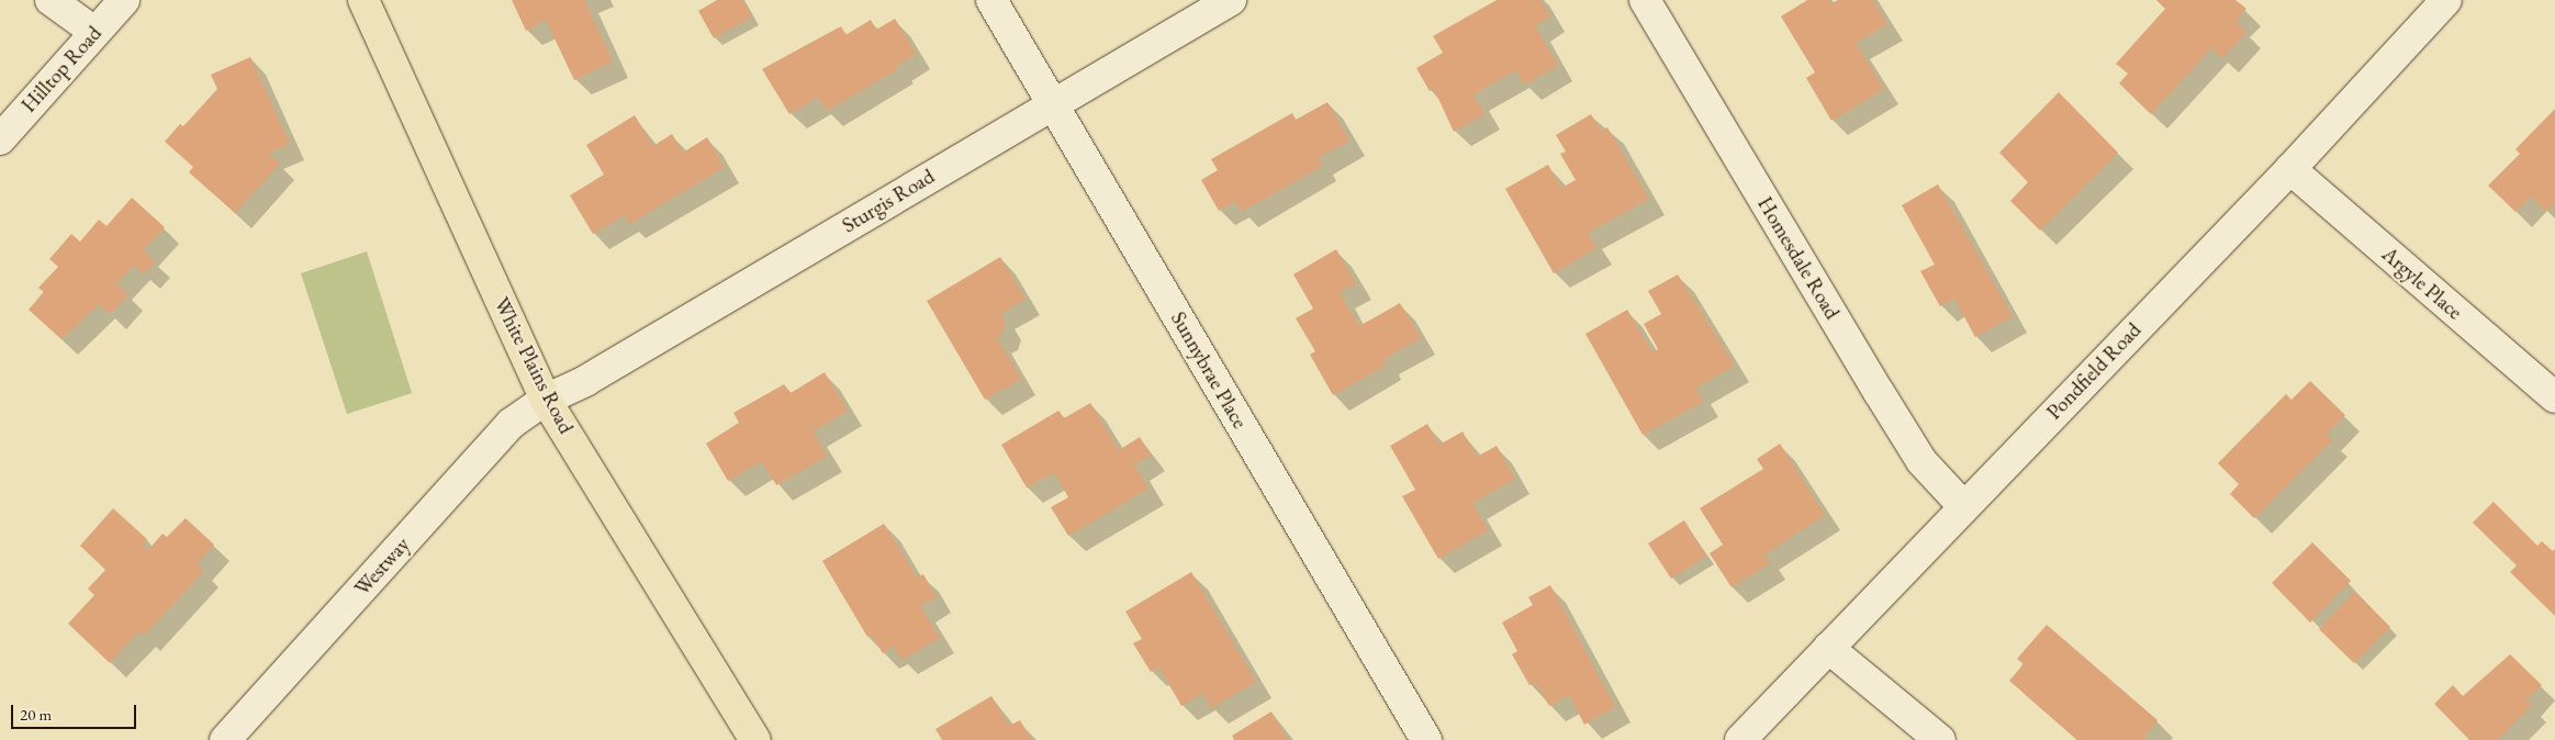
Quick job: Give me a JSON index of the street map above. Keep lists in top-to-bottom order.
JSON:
{
  "streets": {
    "main road": ["White Plains Road"],
    "street": [
      "Hilltop Road",
      "Sturgis Road",
      "Homesdale Road",
      "Argyle Place",
      "Sunnybrae Place",
      "Pondfield Road",
      "Westway"
    ]
  },
  "crossings": [
    ["Sturgis Road", "White Plains Road"],
    ["Sturgis Road", "Sunnybrae Place"],
    ["Sturgis Road", "Westway"],
    ["Homesdale Road", "Pondfield Road"],
    ["Argyle Place", "Pondfield Road"],
    ["White Plains Road", "Westway"]
  ],
  "scale_bar": "20 m"
}
